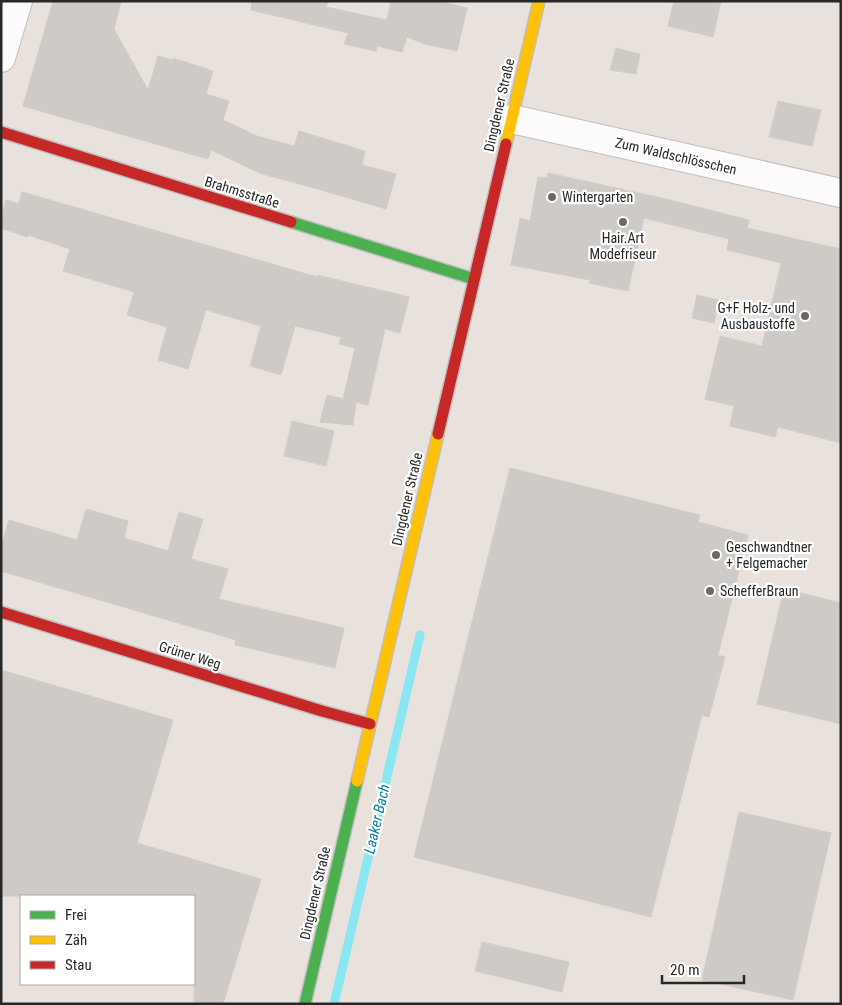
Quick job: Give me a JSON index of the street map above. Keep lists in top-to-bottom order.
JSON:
{
  "streets": {
    "main road": ["Dingdener Straße", "Brahmsstraße", "Grüner Weg"],
    "street": ["Zum Waldschlösschen"]
  },
  "crossings": [
    ["Dingdener Straße", "Zum Waldschlösschen"],
    ["Dingdener Straße", "Brahmsstraße"],
    ["Dingdener Straße", "Grüner Weg"]
  ],
  "water": ["Laaker Bach"],
  "places": [
    "Wintergarten",
    "Hair.Art Modefriseur",
    "G+F Holz- und Ausbaustoffe",
    "Geschwandtner + Felgemacher",
    "SchefferBraun"
  ],
  "legend": ["Frei", "Zäh", "Stau"],
  "scale_bar": "20 m"
}
